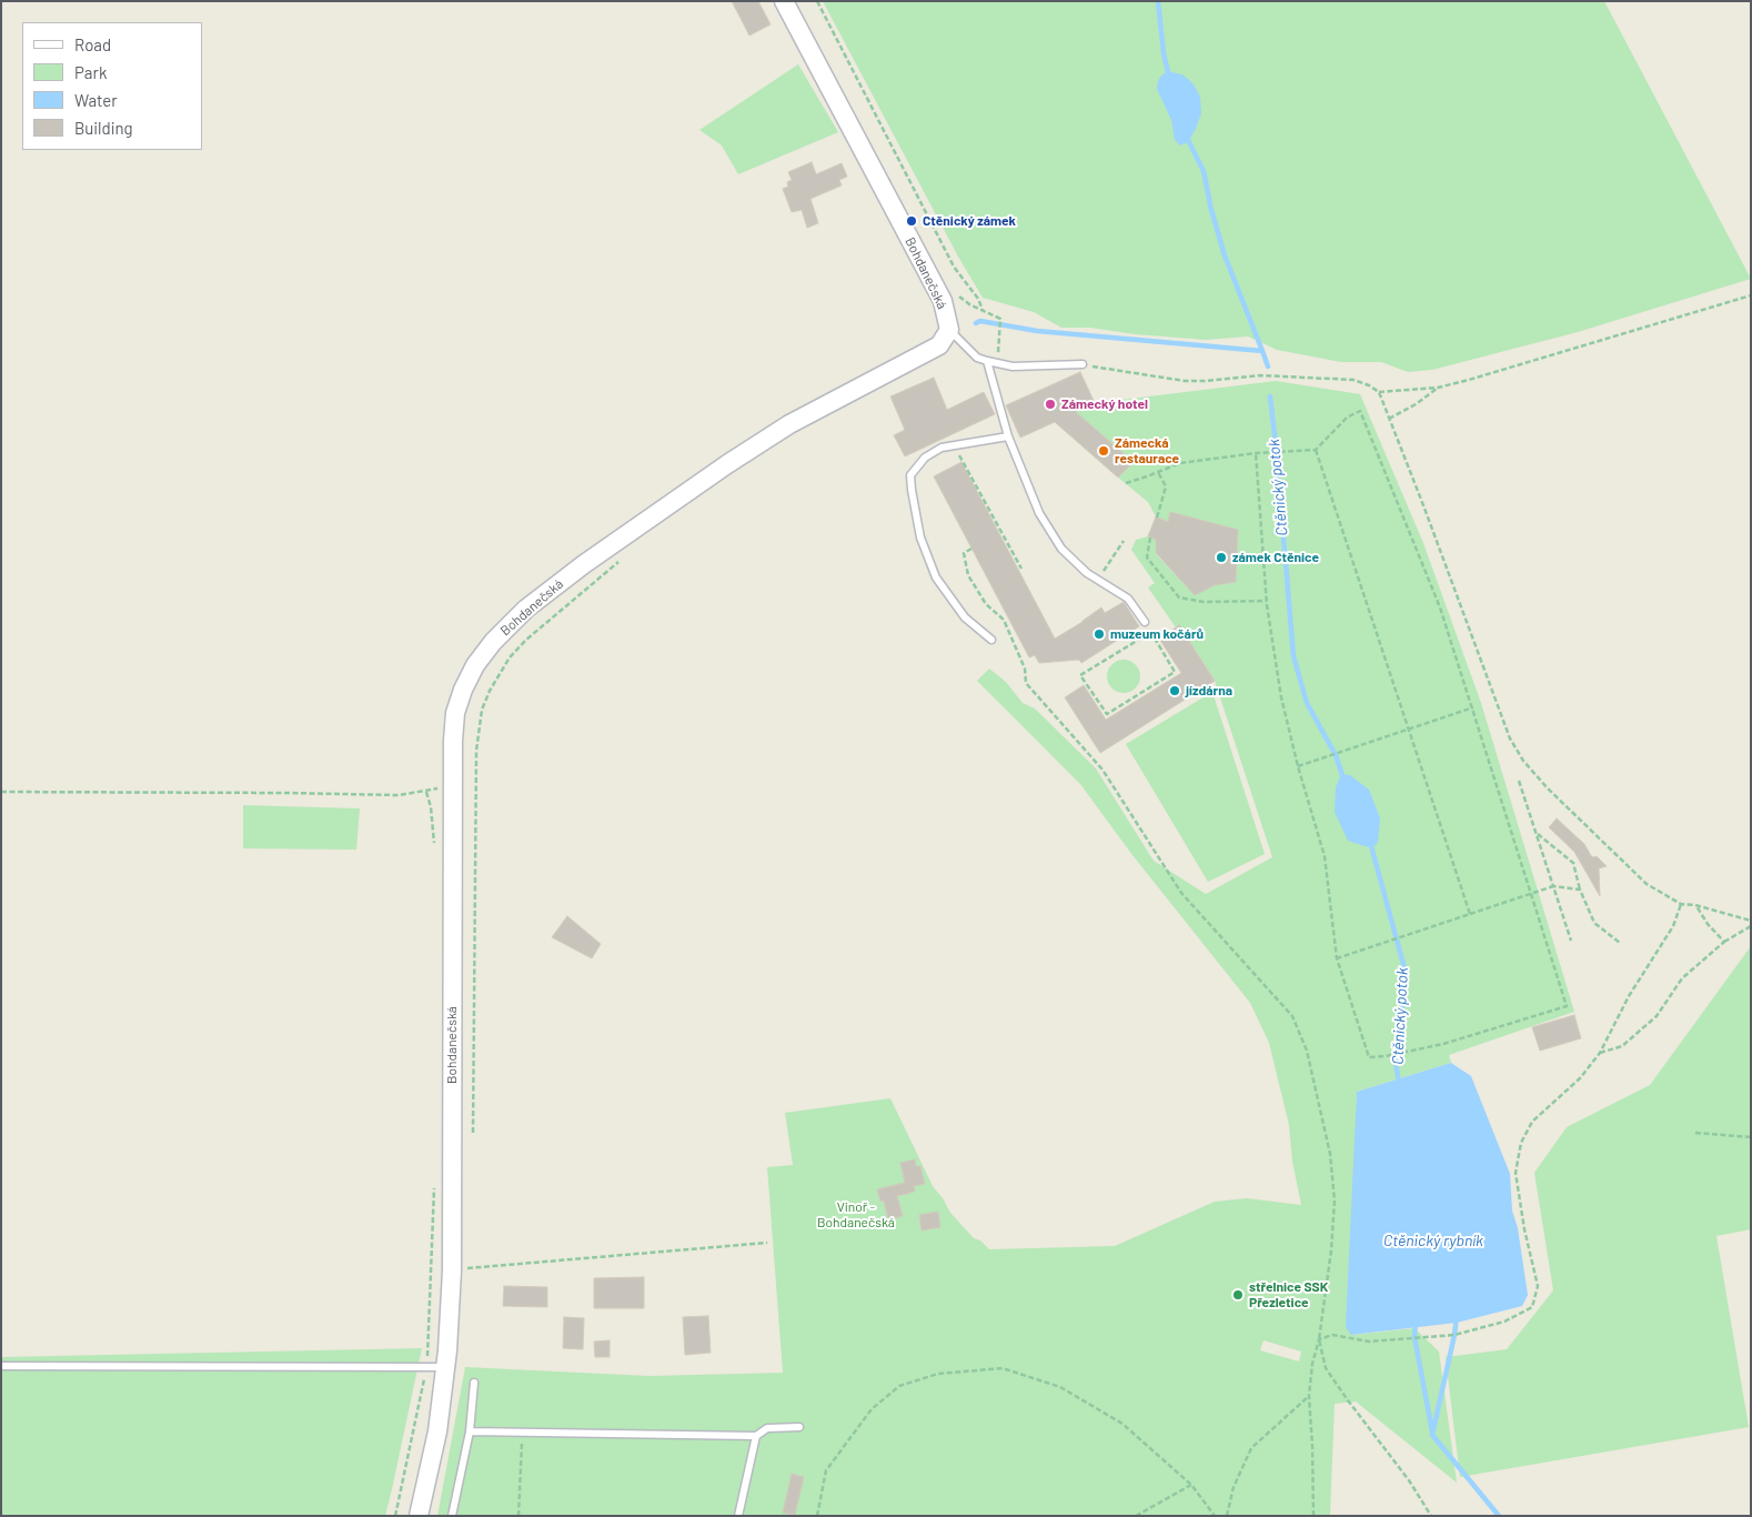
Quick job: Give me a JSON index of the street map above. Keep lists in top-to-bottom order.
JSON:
{
  "streets": {
    "street": ["Bohdanečská"]
  },
  "water": ["Ctěnický potok", "Ctěnický rybník"],
  "parks": ["Vinoř - Bohdanečská"],
  "places": [
    "Ctěnický zámek",
    "Zámecký hotel",
    "Zámecká restaurace",
    "zámek Ctěnice",
    "muzeum kočárů",
    "jízdárna",
    "střelnice SSK Přezletice"
  ],
  "legend": [
    "Road",
    "Park",
    "Water",
    "Building"
  ]
}
